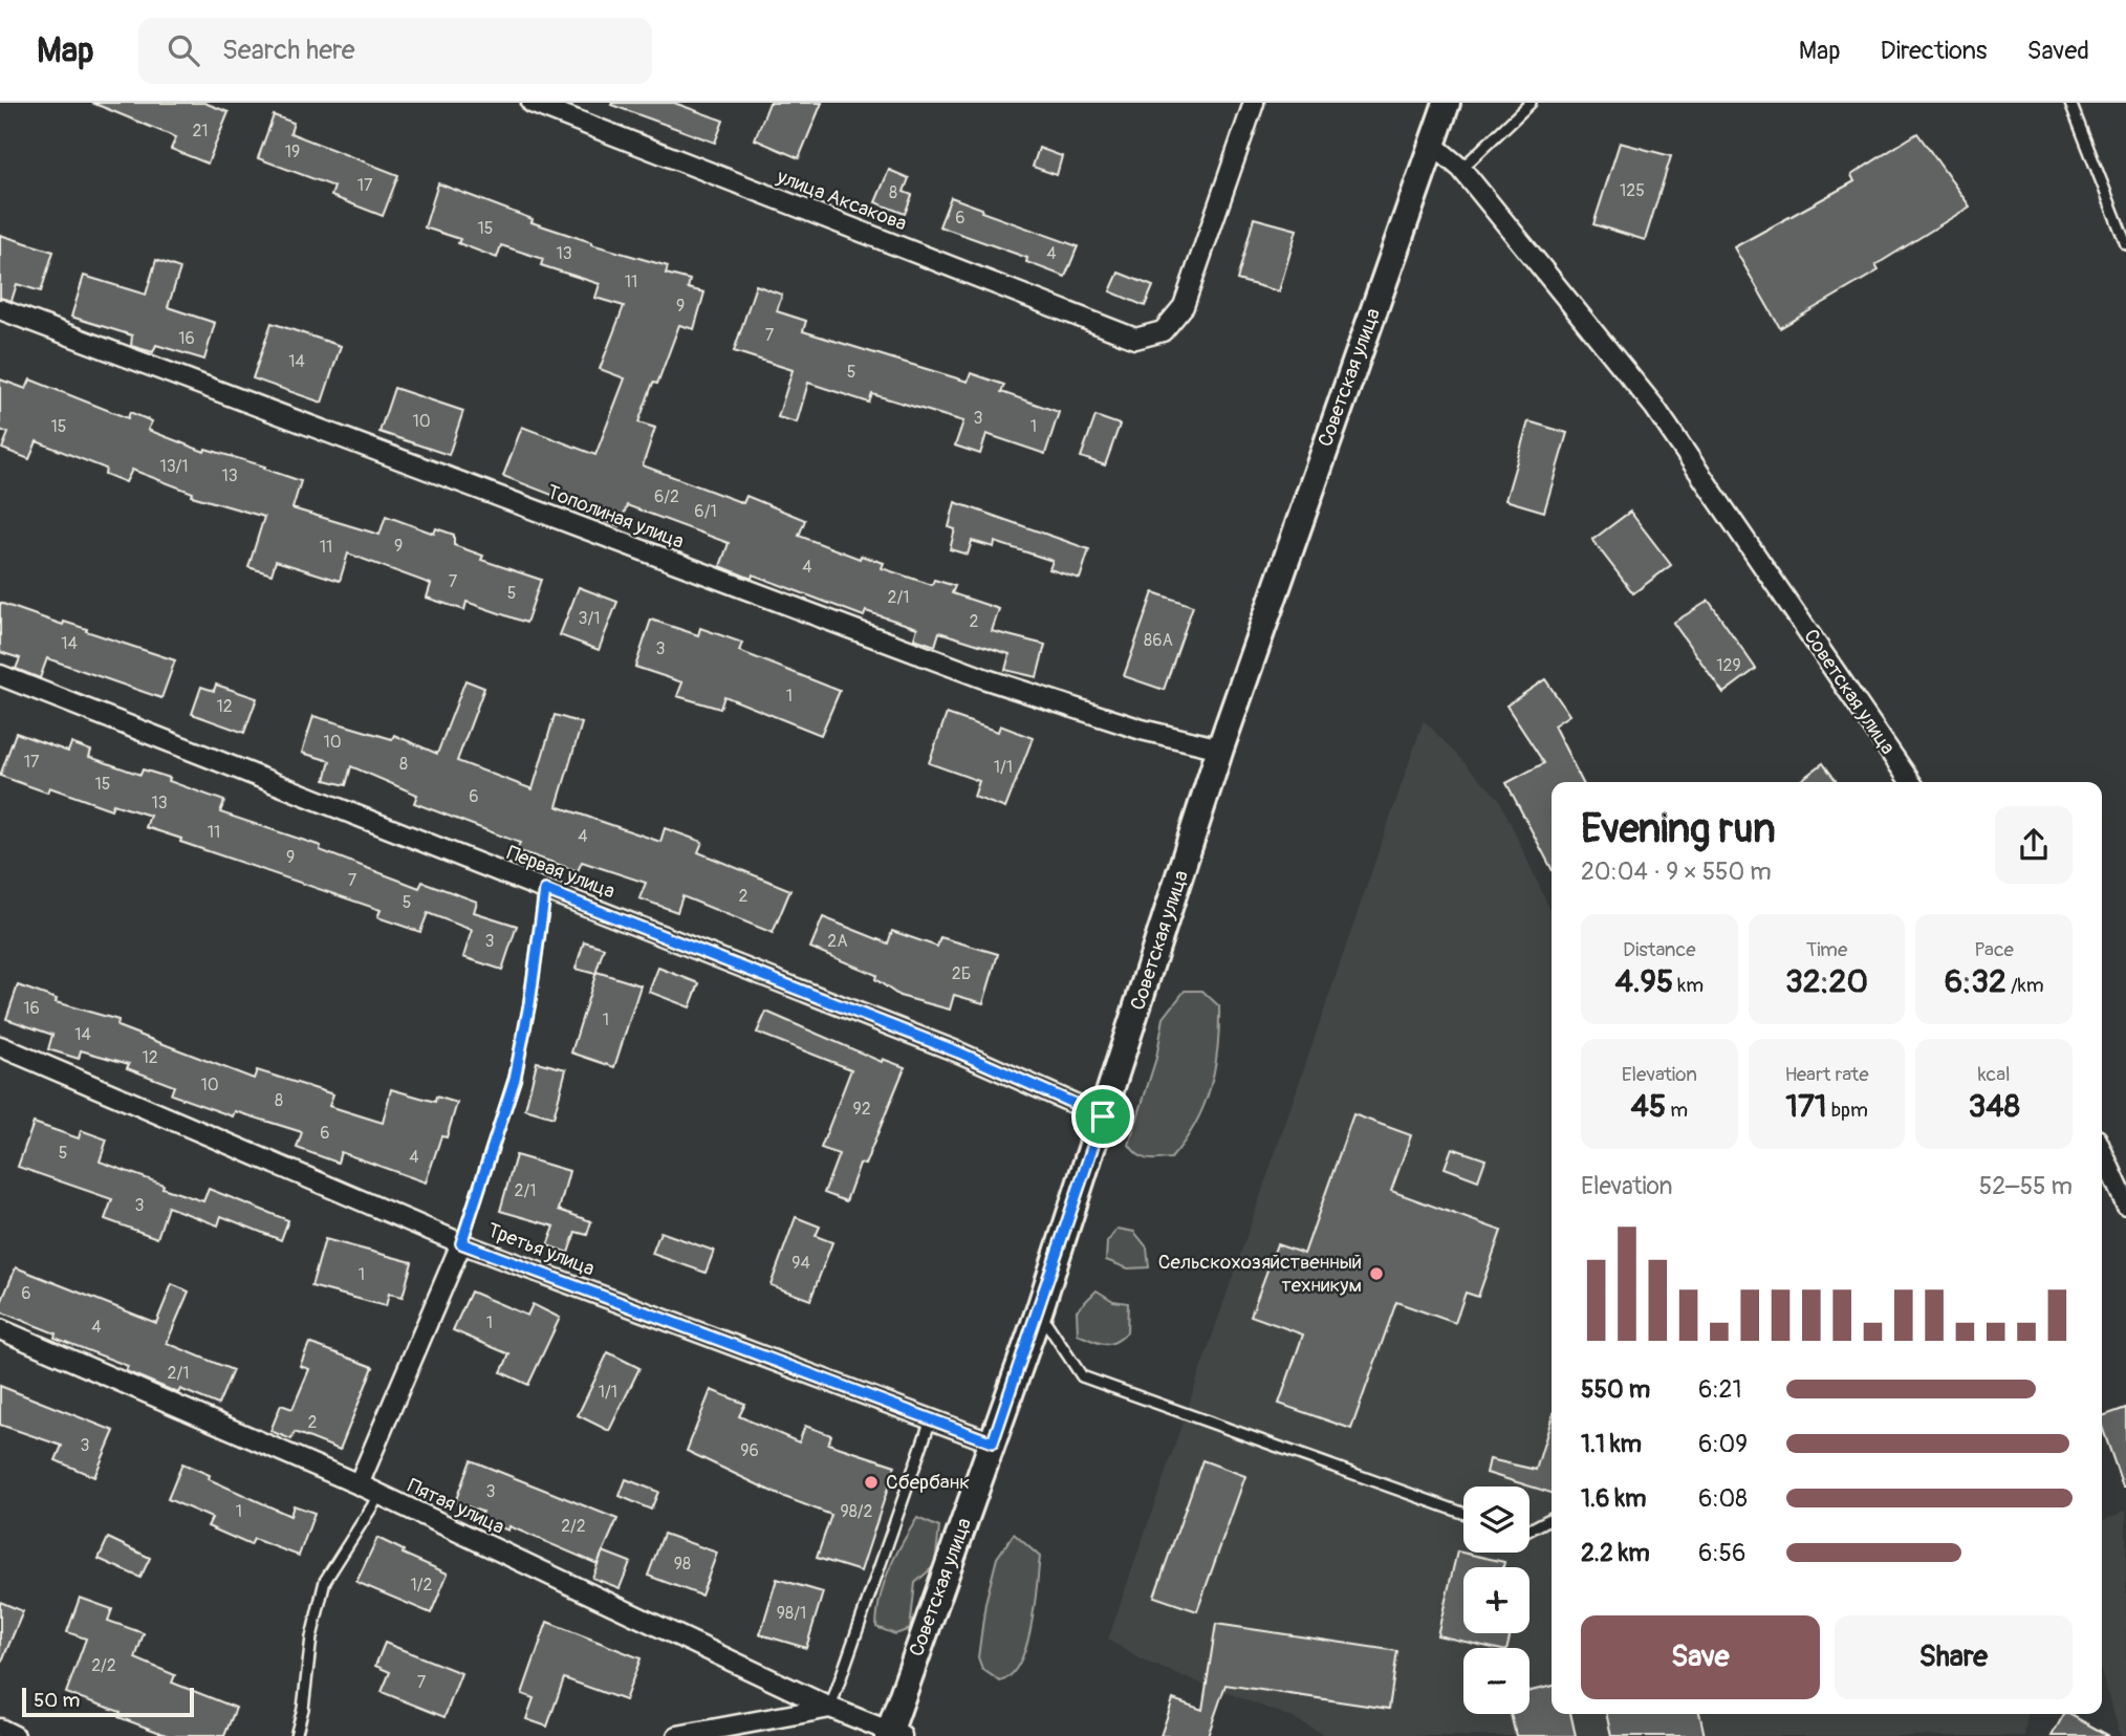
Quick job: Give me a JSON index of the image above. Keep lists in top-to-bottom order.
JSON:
{
  "streets": {
    "main road": ["Советская улица"],
    "street": [
      "улица Аксакова",
      "Тополиная улица",
      "Первая улица",
      "Третья улица",
      "Пятая улица"
    ]
  },
  "crossings": [
    ["Советская улица", "Тополиная улица"],
    ["Советская улица", "Первая улица"],
    ["Советская улица", "Третья улица"],
    ["Советская улица", "Пятая улица"]
  ],
  "places": ["Сельскохозяйственный техникум", "Сбербанк"],
  "house_numbers": [
    "21",
    "19",
    "17",
    "125",
    "8",
    "6",
    "15",
    "13",
    "4",
    "11",
    "9",
    "7",
    "16",
    "14",
    "5",
    "3",
    "10",
    "15",
    "1",
    "13/1",
    "13",
    "6/2",
    "6/1",
    "9",
    "11",
    "4",
    "7",
    "5",
    "2/1",
    "3/1",
    "2",
    "86А",
    "14",
    "3",
    "129",
    "1",
    "12",
    "10",
    "17",
    "8",
    "1/1",
    "15",
    "6",
    "13",
    "11",
    "4",
    "9",
    "7",
    "2",
    "5",
    "3",
    "2А",
    "2Б",
    "16",
    "1",
    "14",
    "12",
    "10",
    "8",
    "92",
    "6",
    "5",
    "4",
    "2/1",
    "3",
    "94",
    "1",
    "6",
    "1",
    "4",
    "2/1",
    "1/1",
    "2",
    "3",
    "96",
    "3",
    "1",
    "98/2",
    "2/2",
    "98",
    "1/2",
    "98/1",
    "2/2",
    "7"
  ],
  "scale_bar": "50 m",
  "page": {
    "header": "Map",
    "search": "Search here",
    "nav": ["Map", "Directions", "Saved"],
    "heading": ["Evening run", "20:04 · 9 × 550 m"],
    "stats": [
      ["Distance", "4.95 km"],
      ["Time", "32:20"],
      ["Pace", "6:32 /km"],
      ["Elevation", "45 m"],
      ["Heart rate", "171 bpm"],
      ["kcal", "348"]
    ],
    "chart": ["Elevation", "52–55 m"],
    "list": [
      {
        "name": "550 m",
        "note": "6:21"
      },
      {
        "name": "1.1 km",
        "note": "6:09"
      },
      {
        "name": "1.6 km",
        "note": "6:08"
      },
      {
        "name": "2.2 km",
        "note": "6:56"
      }
    ],
    "map_buttons": ["+", "−"],
    "buttons": ["Save", "Share"],
    "scale": "50 m"
  }
}
